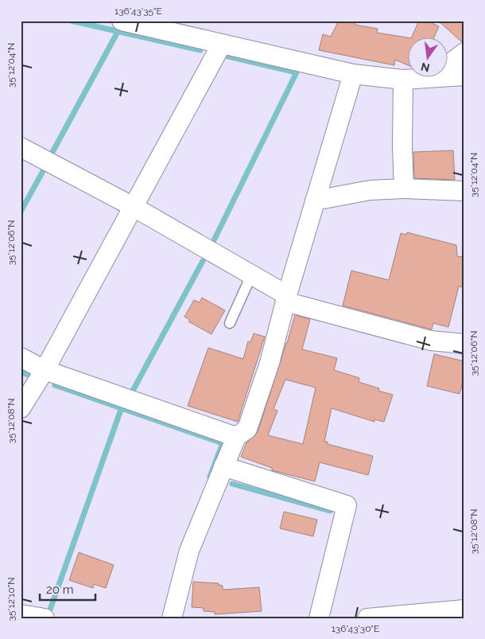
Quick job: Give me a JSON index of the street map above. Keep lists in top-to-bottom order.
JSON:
{
  "scale_bar": "20 m",
  "north": "bottom",
  "coordinates": [
    "136°43'35\"E",
    "35°12'04\"N",
    "35°12'06\"N",
    "35°12'08\"N",
    "35°12'10\"N",
    "136°43'30\"E"
  ]
}
